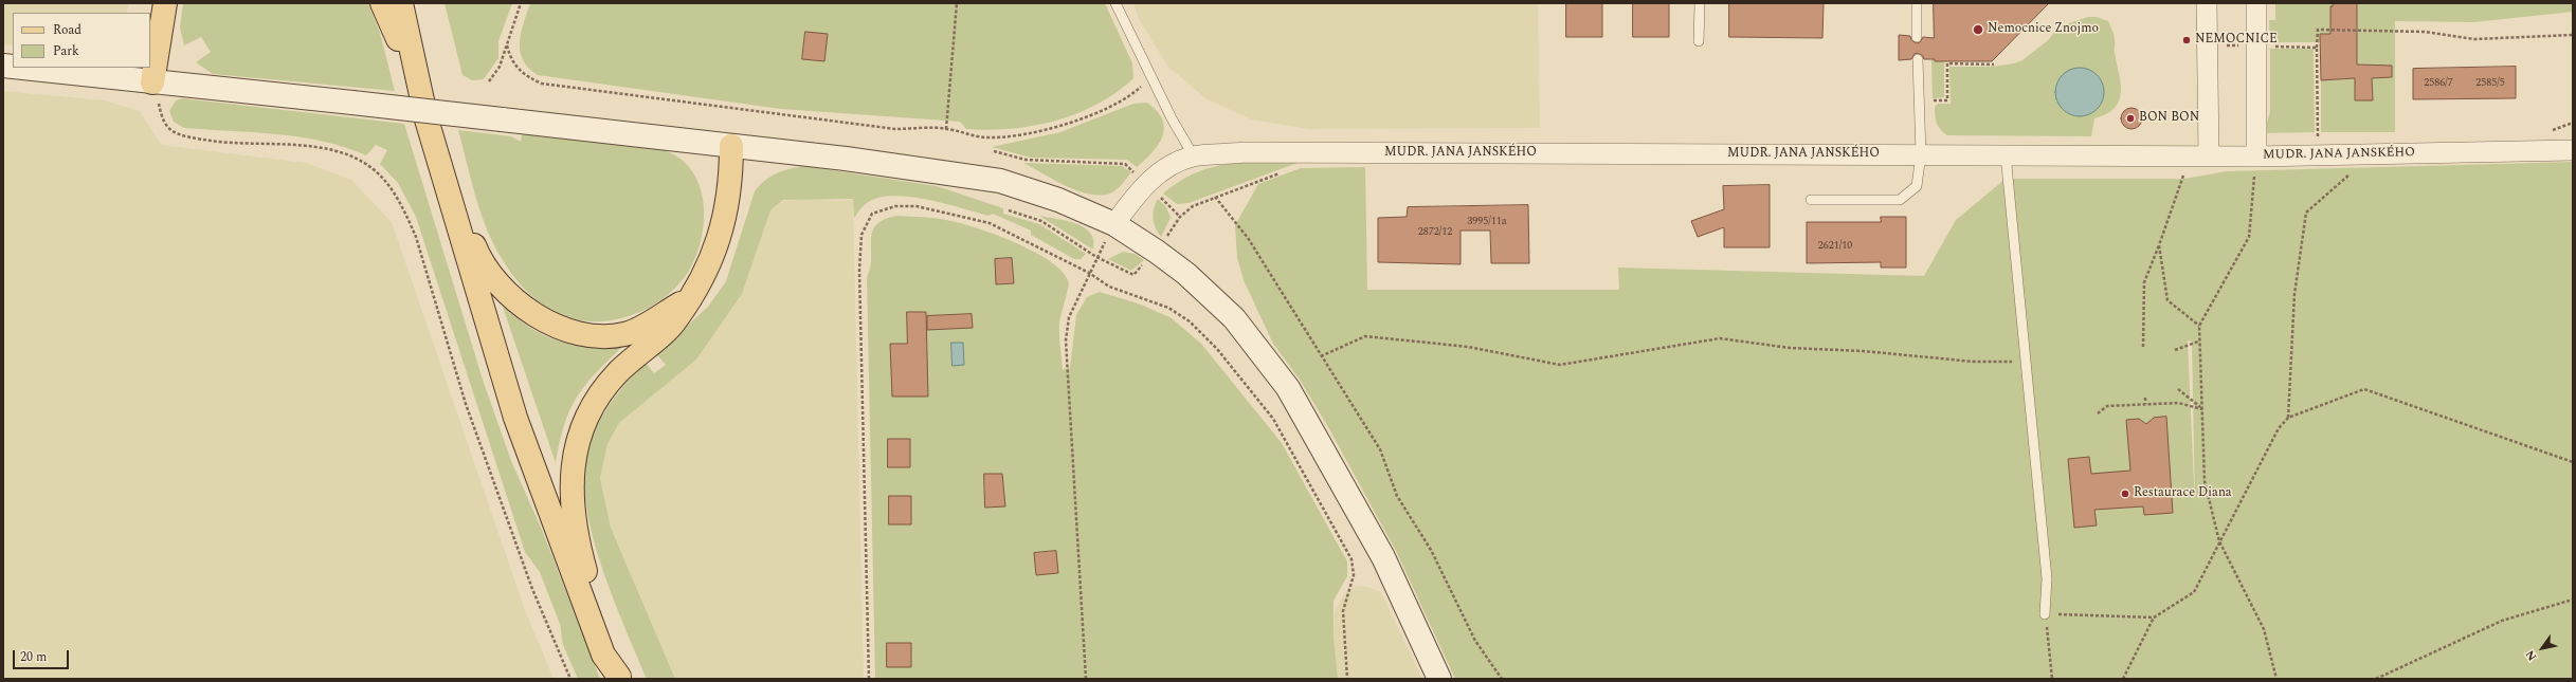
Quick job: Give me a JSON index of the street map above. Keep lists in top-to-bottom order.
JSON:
{
  "streets": {
    "street": ["MUDR. JANA JANSKÉHO"]
  },
  "places": [
    "Nemocnice Znojmo",
    "NEMOCNICE",
    "BON BON",
    "Restaurace Diana"
  ],
  "house_numbers": [
    "2586/7",
    "2585/5",
    "3995/11a",
    "2872/12",
    "2621/10"
  ],
  "legend": ["Road", "Park"],
  "scale_bar": "20 m",
  "north": "bottom left"
}
